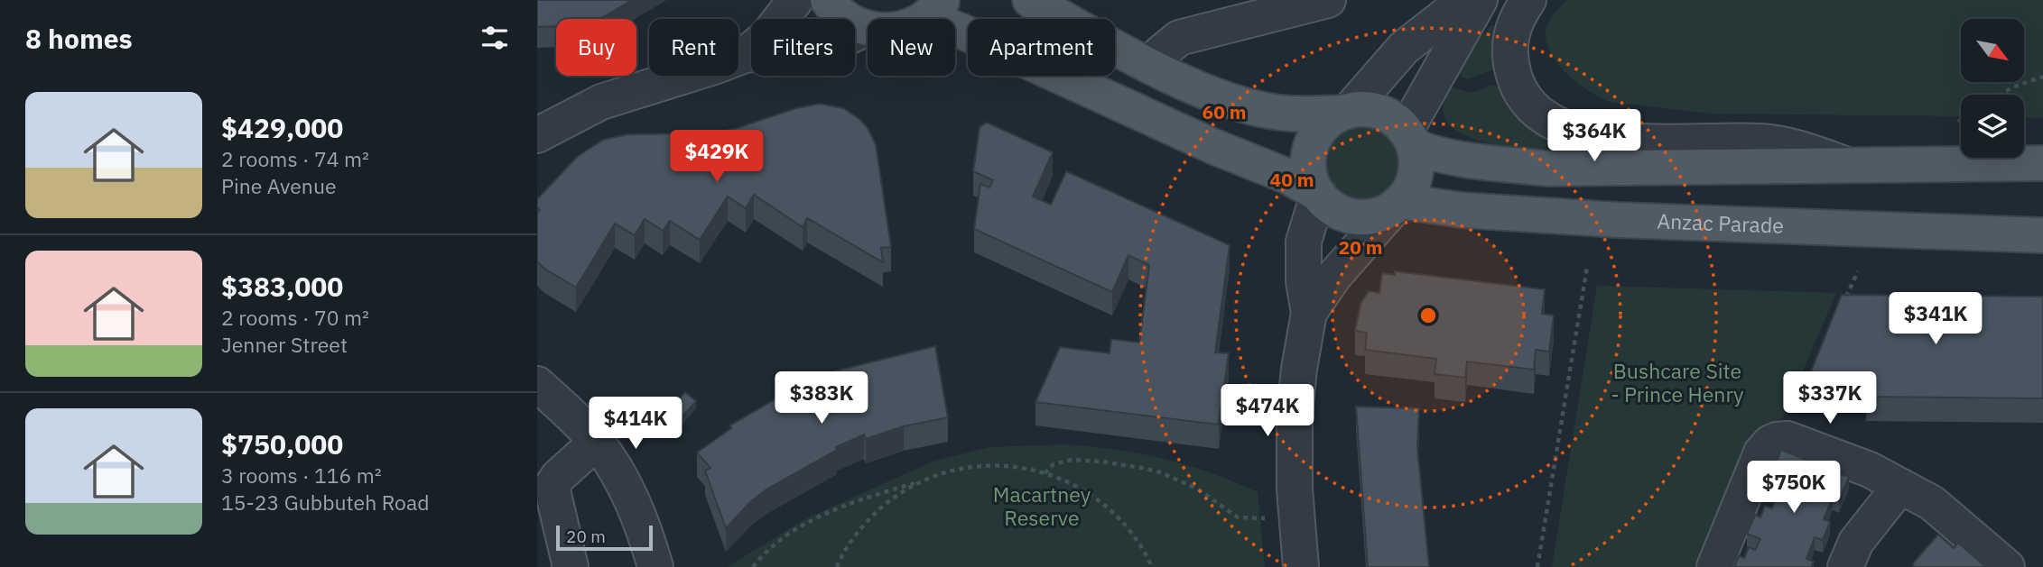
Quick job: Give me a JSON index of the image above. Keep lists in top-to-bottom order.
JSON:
{
  "streets": {
    "main road": ["Anzac Parade"]
  },
  "parks": ["Bushcare Site - Prince Henry", "Macartney Reserve"],
  "scale_bar": "20 m",
  "north": "bottom right",
  "page": {
    "heading": "8 homes",
    "chip": [
      "Buy",
      "Rent",
      "Filters",
      "New",
      "Apartment"
    ],
    "list": [
      {
        "name": "$429,000",
        "note": "2 rooms · 74 m² · Pine Avenue"
      },
      {
        "name": "$383,000",
        "note": "2 rooms · 70 m² · Jenner Street"
      },
      {
        "name": "$750,000",
        "note": "3 rooms · 116 m² · 15-23 Gubbuteh Road"
      }
    ],
    "price": [
      "$364K",
      "$429K",
      "$341K",
      "$383K",
      "$337K",
      "$474K",
      "$414K",
      "$750K"
    ],
    "scale": "20 m"
  },
  "rings": ["60 m", "40 m", "20 m"]
}
